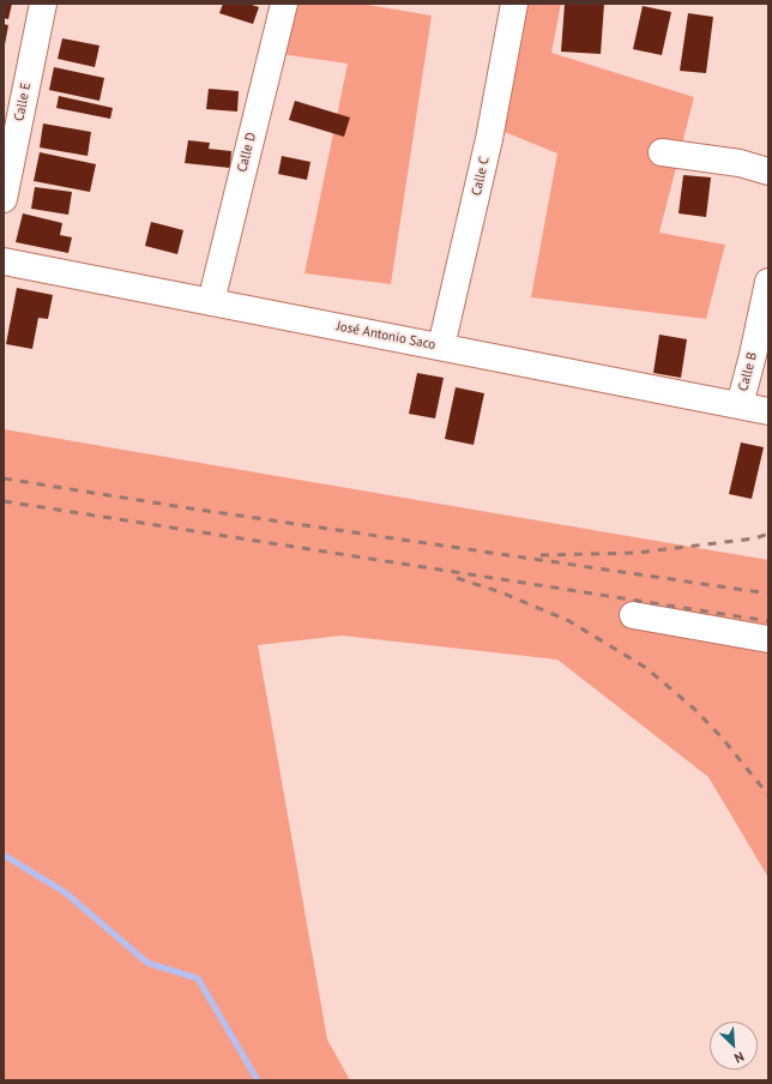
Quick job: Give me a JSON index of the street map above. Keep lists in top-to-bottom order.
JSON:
{
  "streets": {
    "street": [
      "Calle E",
      "Calle D",
      "Calle C",
      "José Antonio Saco",
      "Calle B"
    ]
  },
  "crossings": [
    ["Calle D", "José Antonio Saco"],
    ["Calle C", "José Antonio Saco"],
    ["José Antonio Saco", "Calle B"]
  ],
  "north": "bottom right"
}
